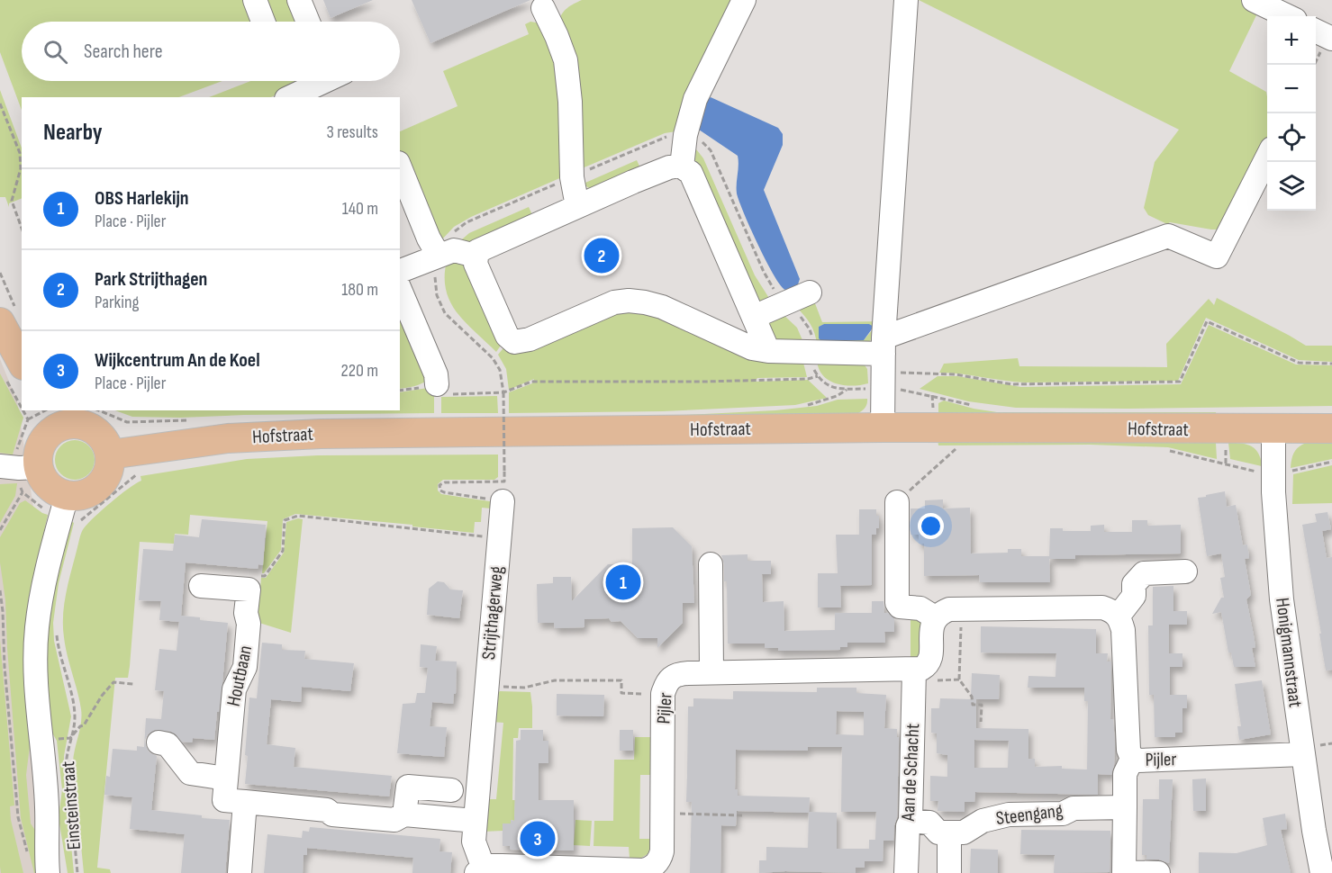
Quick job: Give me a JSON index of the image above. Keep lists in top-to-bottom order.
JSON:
{
  "streets": {
    "main road": ["Hofstraat"],
    "street": [
      "Strijthagerweg",
      "Honigmannstraat",
      "Houtbaan",
      "Pijler",
      "Aan de Schacht",
      "Einsteinstraat",
      "Steengang"
    ]
  },
  "crossings": [
    ["Hofstraat", "Honigmannstraat"],
    ["Strijthagerweg", "Houtbaan"],
    ["Strijthagerweg", "Pijler"],
    ["Honigmannstraat", "Pijler"],
    ["Pijler", "Aan de Schacht"]
  ],
  "page": {
    "map_buttons": ["+", "−"],
    "search": "Search here",
    "heading": ["Nearby", "3 results"],
    "list": [
      {
        "mark": "1",
        "name": "OBS Harlekijn",
        "note": "Place · Pijler",
        "value": "140 m"
      },
      {
        "mark": "2",
        "name": "Park Strijthagen",
        "note": "Parking",
        "value": "180 m"
      },
      {
        "mark": "3",
        "name": "Wijkcentrum An de Koel",
        "note": "Place · Pijler",
        "value": "220 m"
      }
    ],
    "pins": ["2", "1", "3"]
  }
}
